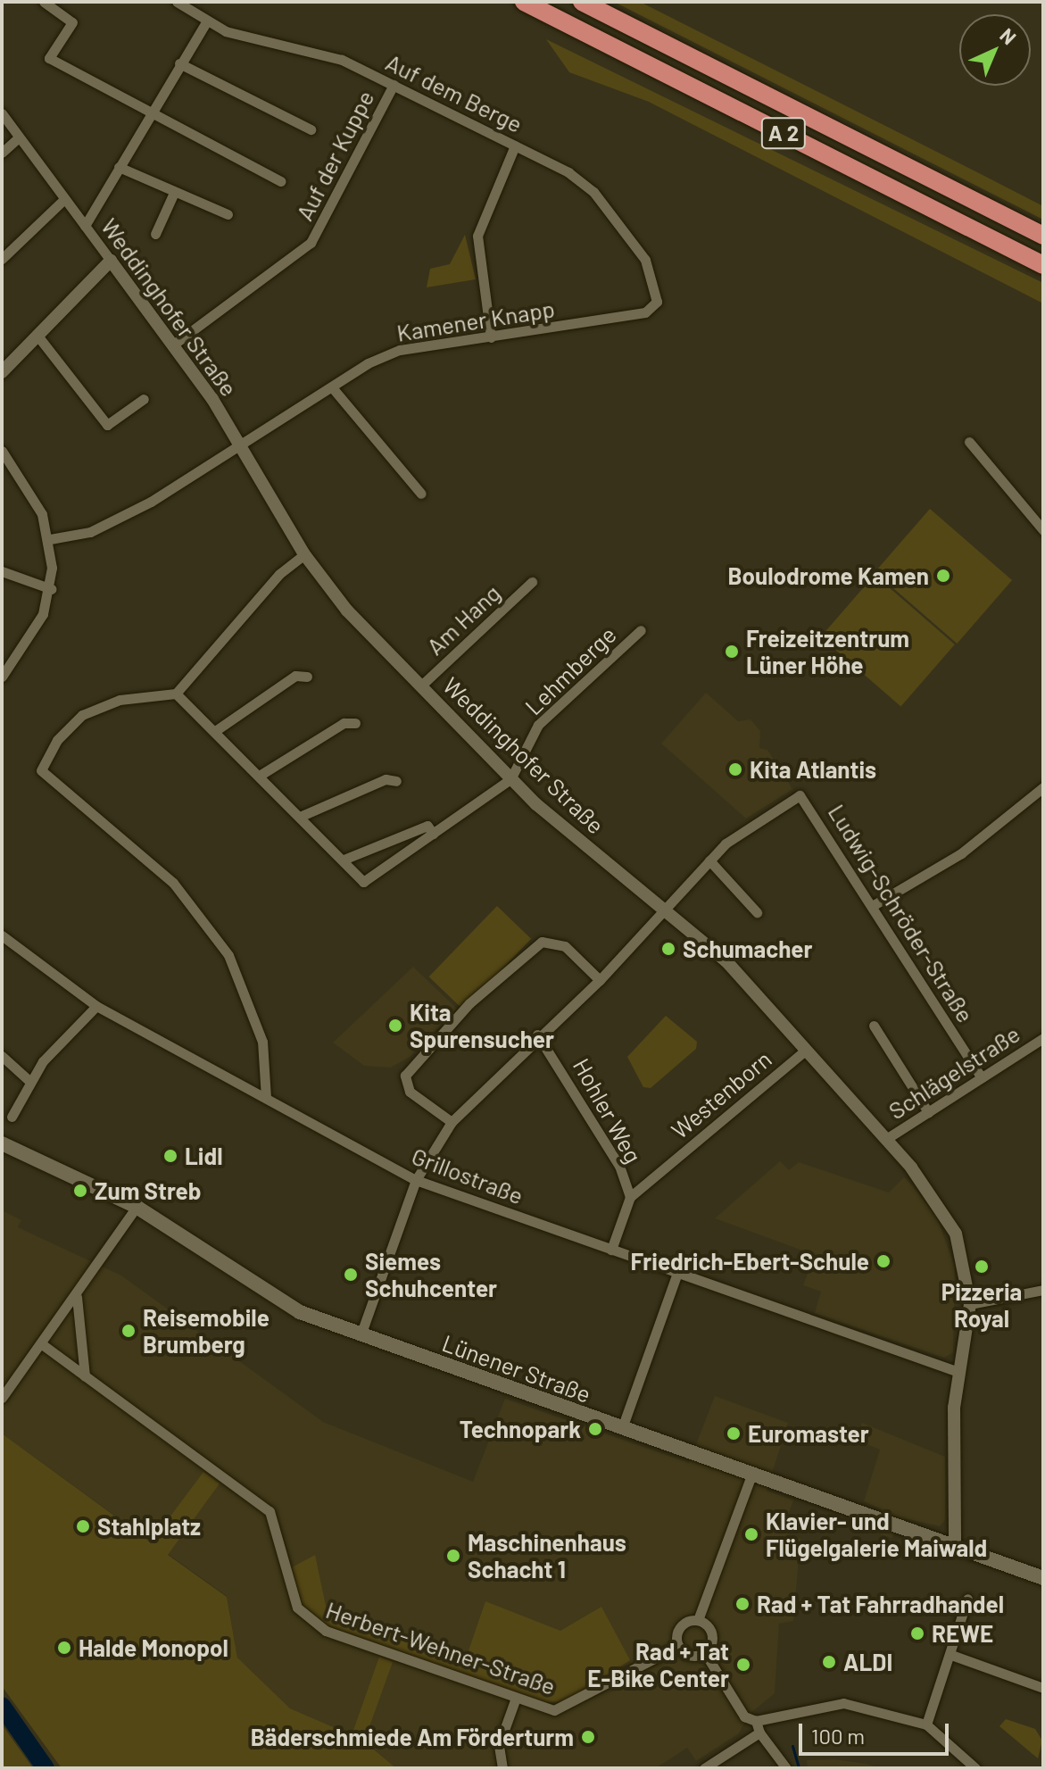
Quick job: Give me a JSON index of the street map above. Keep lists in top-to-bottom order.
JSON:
{
  "streets": {
    "highway": ["A 2"],
    "main road": ["Lünener Straße"],
    "street": [
      "Auf dem Berge",
      "Auf der Kuppe",
      "Weddinghofer Straße",
      "Kamener Knapp",
      "Am Hang",
      "Lehmberge",
      "Ludwig-Schröder-Straße",
      "Schlägelstraße",
      "Westenborn",
      "Hohler Weg",
      "Grillostraße",
      "Herbert-Wehner-Straße"
    ]
  },
  "crossings": [
    ["Auf dem Berge", "Auf der Kuppe"],
    ["Auf dem Berge", "Kamener Knapp"],
    ["Auf der Kuppe", "Weddinghofer Straße"],
    ["Weddinghofer Straße", "Kamener Knapp"],
    ["Weddinghofer Straße", "Am Hang"],
    ["Weddinghofer Straße", "Lehmberge"],
    ["Weddinghofer Straße", "Ludwig-Schröder-Straße"],
    ["Weddinghofer Straße", "Schlägelstraße"],
    ["Weddinghofer Straße", "Westenborn"],
    ["Weddinghofer Straße", "Grillostraße"],
    ["Weddinghofer Straße", "Lünener Straße"],
    ["Ludwig-Schröder-Straße", "Schlägelstraße"],
    ["Ludwig-Schröder-Straße", "Hohler Weg"],
    ["Ludwig-Schröder-Straße", "Grillostraße"],
    ["Ludwig-Schröder-Straße", "Lünener Straße"],
    ["Westenborn", "Hohler Weg"],
    ["Hohler Weg", "Grillostraße"],
    ["Lünener Straße", "Herbert-Wehner-Straße"]
  ],
  "places": [
    "Boulodrome Kamen",
    "Freizeitzentrum Lüner Höhe",
    "Kita Atlantis",
    "Schumacher",
    "Kita Spurensucher",
    "Lidl",
    "Zum Streb",
    "Friedrich-Ebert-Schule",
    "Pizzeria Royal",
    "Siemes Schuhcenter",
    "Reisemobile Brumberg",
    "Technopark",
    "Euromaster",
    "Stahlplatz",
    "Klavier- und Flügelgalerie Maiwald",
    "Maschinenhaus Schacht 1",
    "Rad + Tat Fahrradhandel",
    "REWE",
    "Halde Monopol",
    "ALDI",
    "Rad + Tat E-Bike Center",
    "Bäderschmiede Am Förderturm"
  ],
  "scale_bar": "100 m",
  "north": "top right"
}
